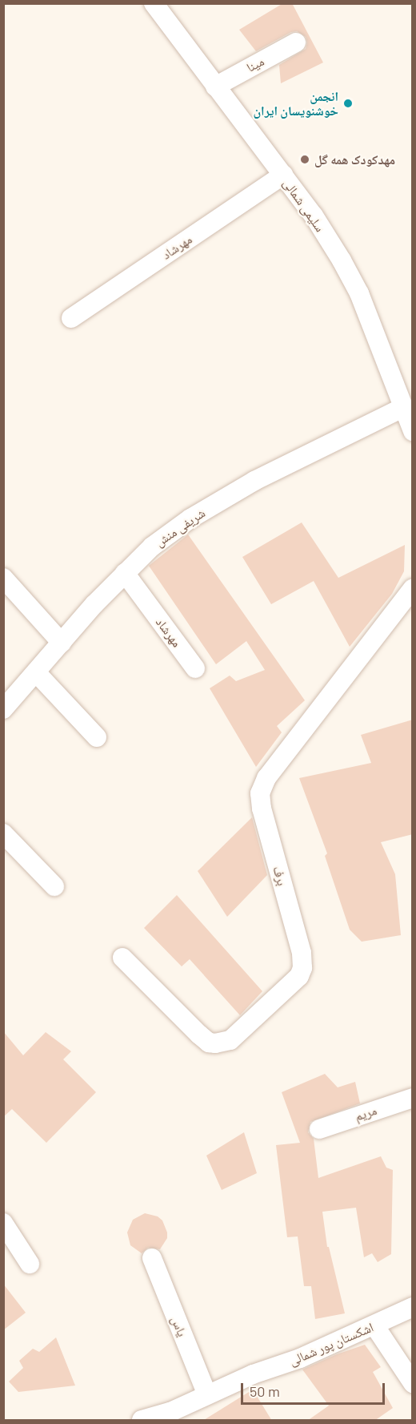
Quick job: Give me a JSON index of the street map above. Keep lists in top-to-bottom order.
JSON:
{
  "streets": {
    "street": [
      "مینا",
      "سلیمی شمالی",
      "مهرشاد",
      "شریفی منش",
      "برف",
      "مریم",
      "یاس",
      "اشکستان پور شمالی"
    ]
  },
  "crossings": [
    ["مینا", "سلیمی شمالی"],
    ["سلیمی شمالی", "مهرشاد"],
    ["سلیمی شمالی", "شریفی منش"],
    ["مهرشاد", "شریفی منش"],
    ["یاس", "اشکستان پور شمالی"]
  ],
  "places": ["انجمن خوشنویسان ایران", "مهدکودک همه گل"],
  "scale_bar": "50 m"
}
